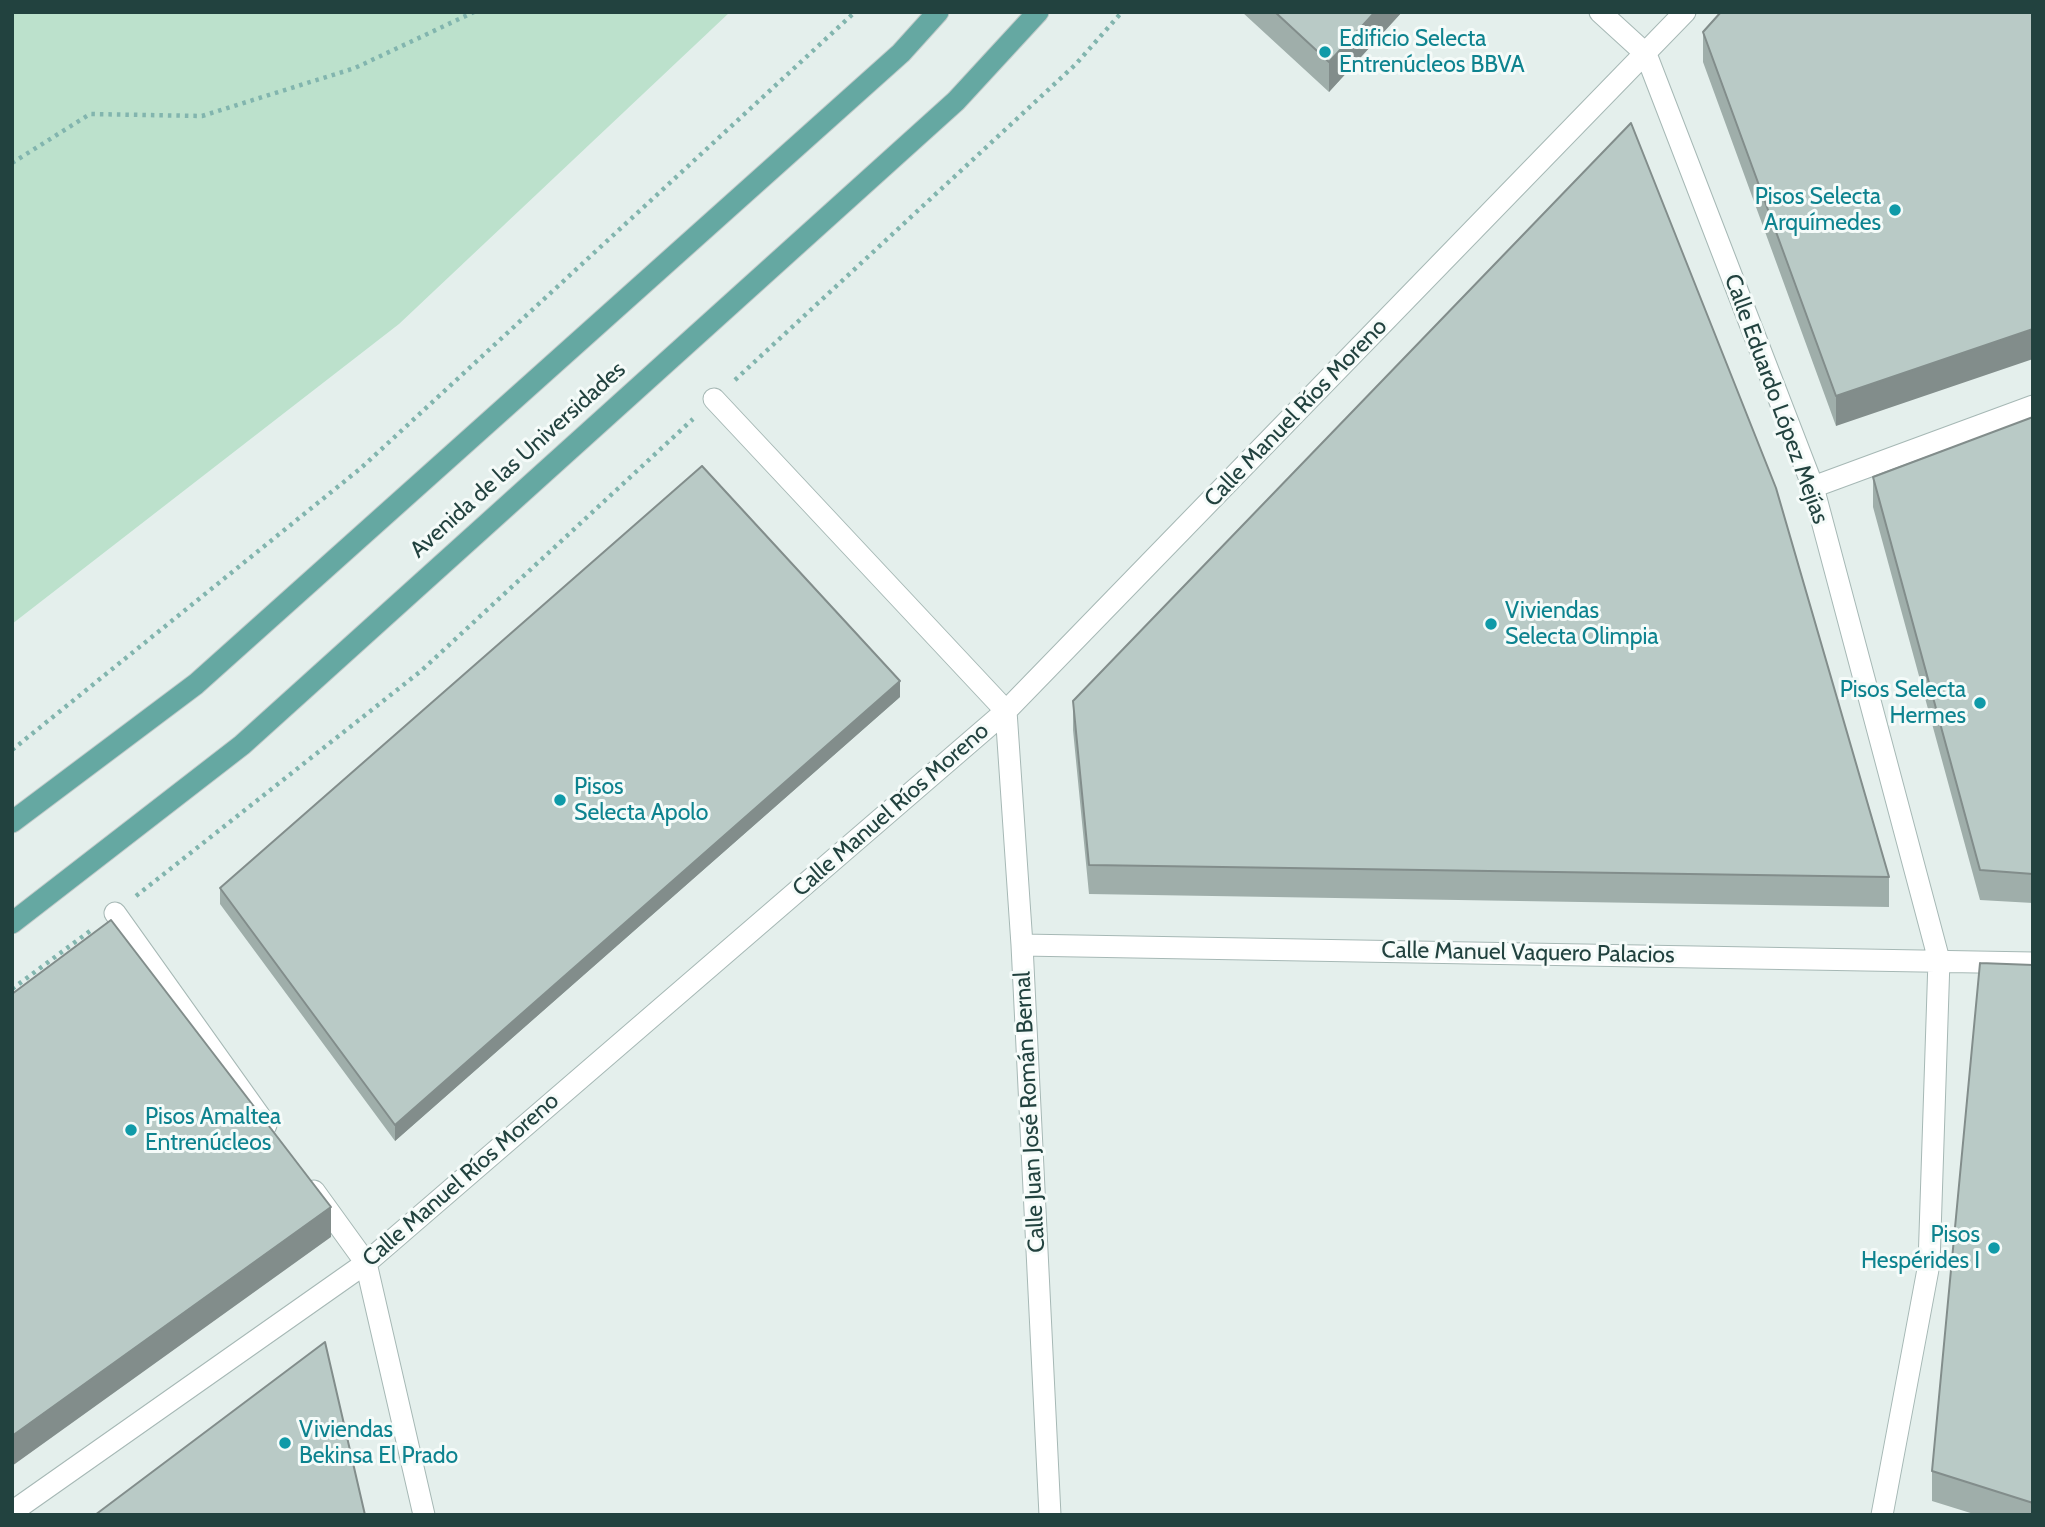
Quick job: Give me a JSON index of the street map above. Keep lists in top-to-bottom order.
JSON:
{
  "streets": {
    "main road": ["Avenida de las Universidades"],
    "street": [
      "Calle Eduardo López Mejías",
      "Calle Manuel Ríos Moreno",
      "Calle Manuel Vaquero Palacios",
      "Calle Juan José Román Bernal"
    ]
  },
  "crossings": [
    ["Calle Eduardo López Mejías", "Calle Manuel Ríos Moreno"],
    ["Calle Eduardo López Mejías", "Calle Manuel Vaquero Palacios"],
    ["Calle Manuel Ríos Moreno", "Calle Juan José Román Bernal"],
    ["Calle Manuel Vaquero Palacios", "Calle Juan José Román Bernal"]
  ],
  "places": [
    "Edificio Selecta Entrenúcleos BBVA",
    "Pisos Selecta Arquímedes",
    "Viviendas Selecta Olimpia",
    "Pisos Selecta Hermes",
    "Pisos Selecta Apolo",
    "Pisos Amaltea Entrenúcleos",
    "Pisos Hespérides I",
    "Viviendas Bekinsa El Prado"
  ]
}
